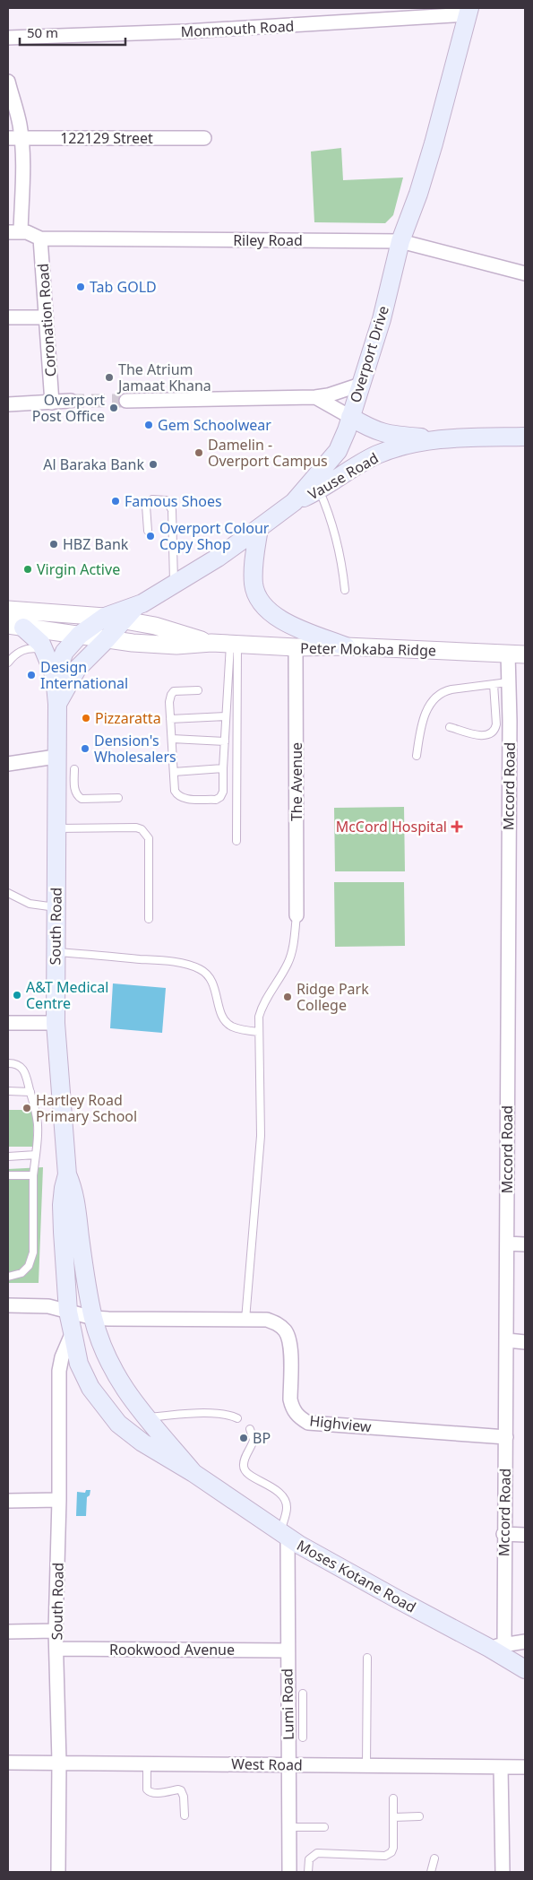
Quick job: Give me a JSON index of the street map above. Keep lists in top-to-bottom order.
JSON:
{
  "streets": {
    "main road": [
      "Overport Drive",
      "Vause Road",
      "South Road",
      "Moses Kotane Road"
    ],
    "street": [
      "Monmouth Road",
      "122129 Street",
      "Riley Road",
      "Coronation Road",
      "Peter Mokaba Ridge",
      "The Avenue",
      "Mccord Road",
      "Highview",
      "Rookwood Avenue",
      "Lumi Road",
      "West Road"
    ]
  },
  "crossings": [
    ["Monmouth Road", "Overport Drive"],
    ["Riley Road", "Coronation Road"],
    ["Riley Road", "Overport Drive"],
    ["Overport Drive", "Vause Road"],
    ["Overport Drive", "Peter Mokaba Ridge"],
    ["Overport Drive", "South Road"],
    ["Peter Mokaba Ridge", "The Avenue"],
    ["Peter Mokaba Ridge", "Mccord Road"],
    ["Peter Mokaba Ridge", "South Road"],
    ["Mccord Road", "Highview"],
    ["Mccord Road", "Moses Kotane Road"],
    ["South Road", "Highview"],
    ["South Road", "Moses Kotane Road"],
    ["South Road", "Rookwood Avenue"],
    ["South Road", "West Road"],
    ["Highview", "Moses Kotane Road"],
    ["Moses Kotane Road", "Lumi Road"],
    ["Rookwood Avenue", "Lumi Road"],
    ["Lumi Road", "West Road"]
  ],
  "places": {
    "other": [
      "Tab GOLD",
      "The Atrium Jamaat Khana",
      "Overport Post Office",
      "Gem Schoolwear",
      "Damelin - Overport Campus",
      "Al Baraka Bank",
      "Famous Shoes",
      "Overport Colour Copy Shop",
      "HBZ Bank",
      "Virgin Active",
      "Design International",
      "Pizzaratta",
      "Dension's Wholesalers",
      "A&T Medical Centre",
      "Ridge Park College",
      "Hartley Road Primary School",
      "BP"
    ],
    "health": ["McCord Hospital"]
  },
  "scale_bar": "50 m"
}
